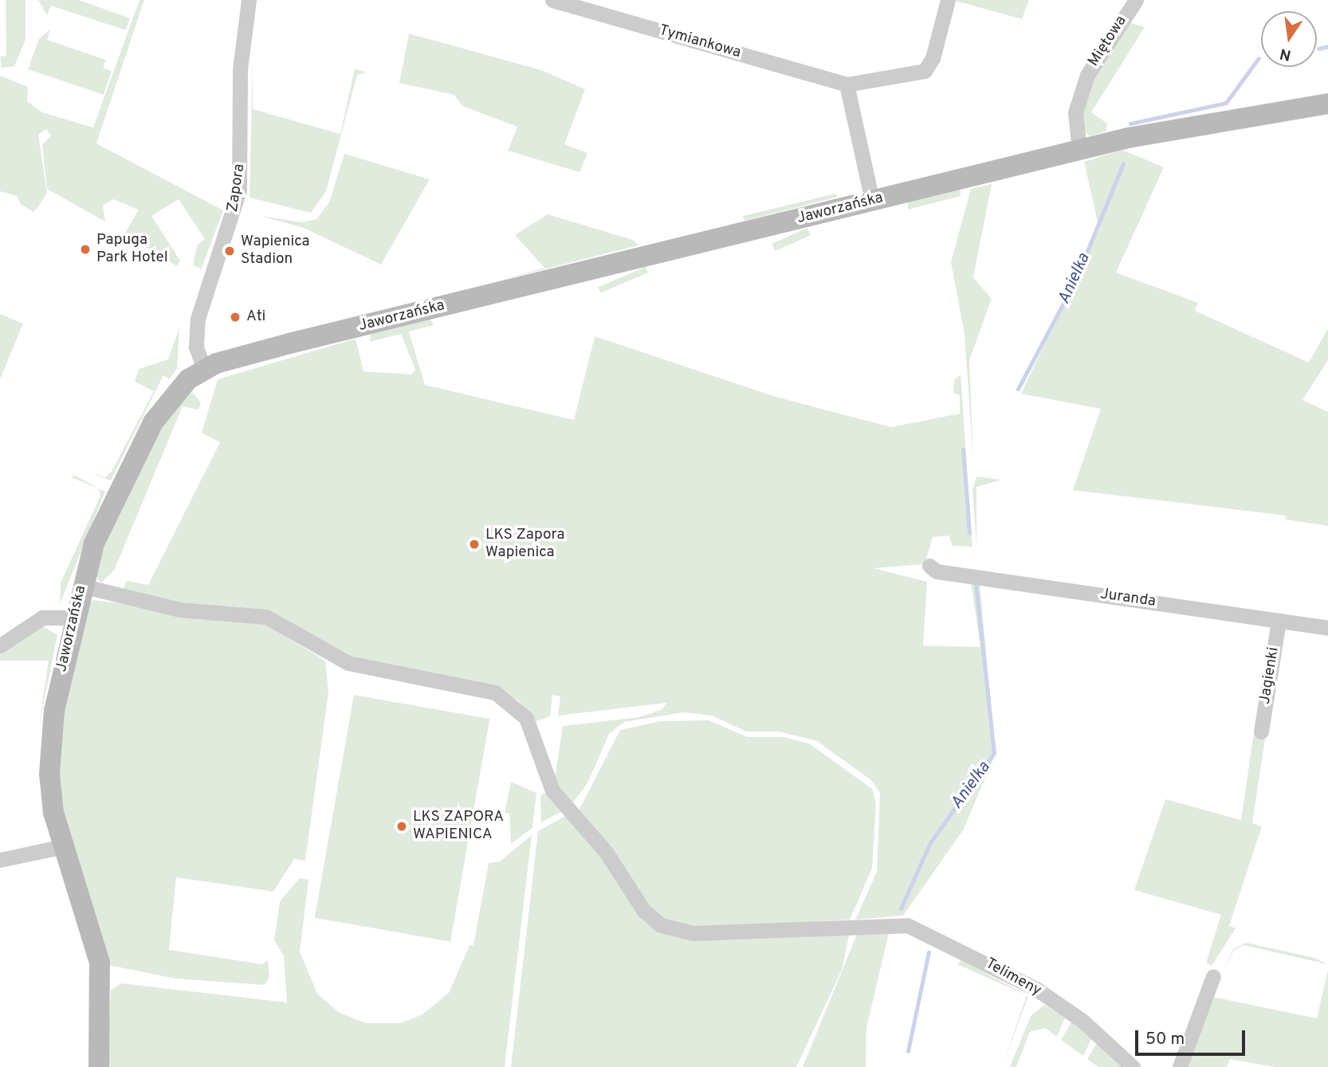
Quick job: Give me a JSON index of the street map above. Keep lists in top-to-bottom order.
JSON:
{
  "streets": {
    "street": [
      "Miętowa",
      "Tymiankowa",
      "Zapora",
      "Jaworzańska",
      "Juranda",
      "Jagienki",
      "Telimeny"
    ]
  },
  "crossings": [
    ["Miętowa", "Jaworzańska"],
    ["Zapora", "Jaworzańska"],
    ["Jaworzańska", "Telimeny"],
    ["Juranda", "Jagienki"]
  ],
  "water": ["Anielka"],
  "places": [
    "Papuga Park Hotel",
    "Wapienica Stadion",
    "Ati",
    "LKS Zapora Wapienica",
    "LKS ZAPORA WAPIENICA"
  ],
  "scale_bar": "50 m",
  "north": "bottom"
}
